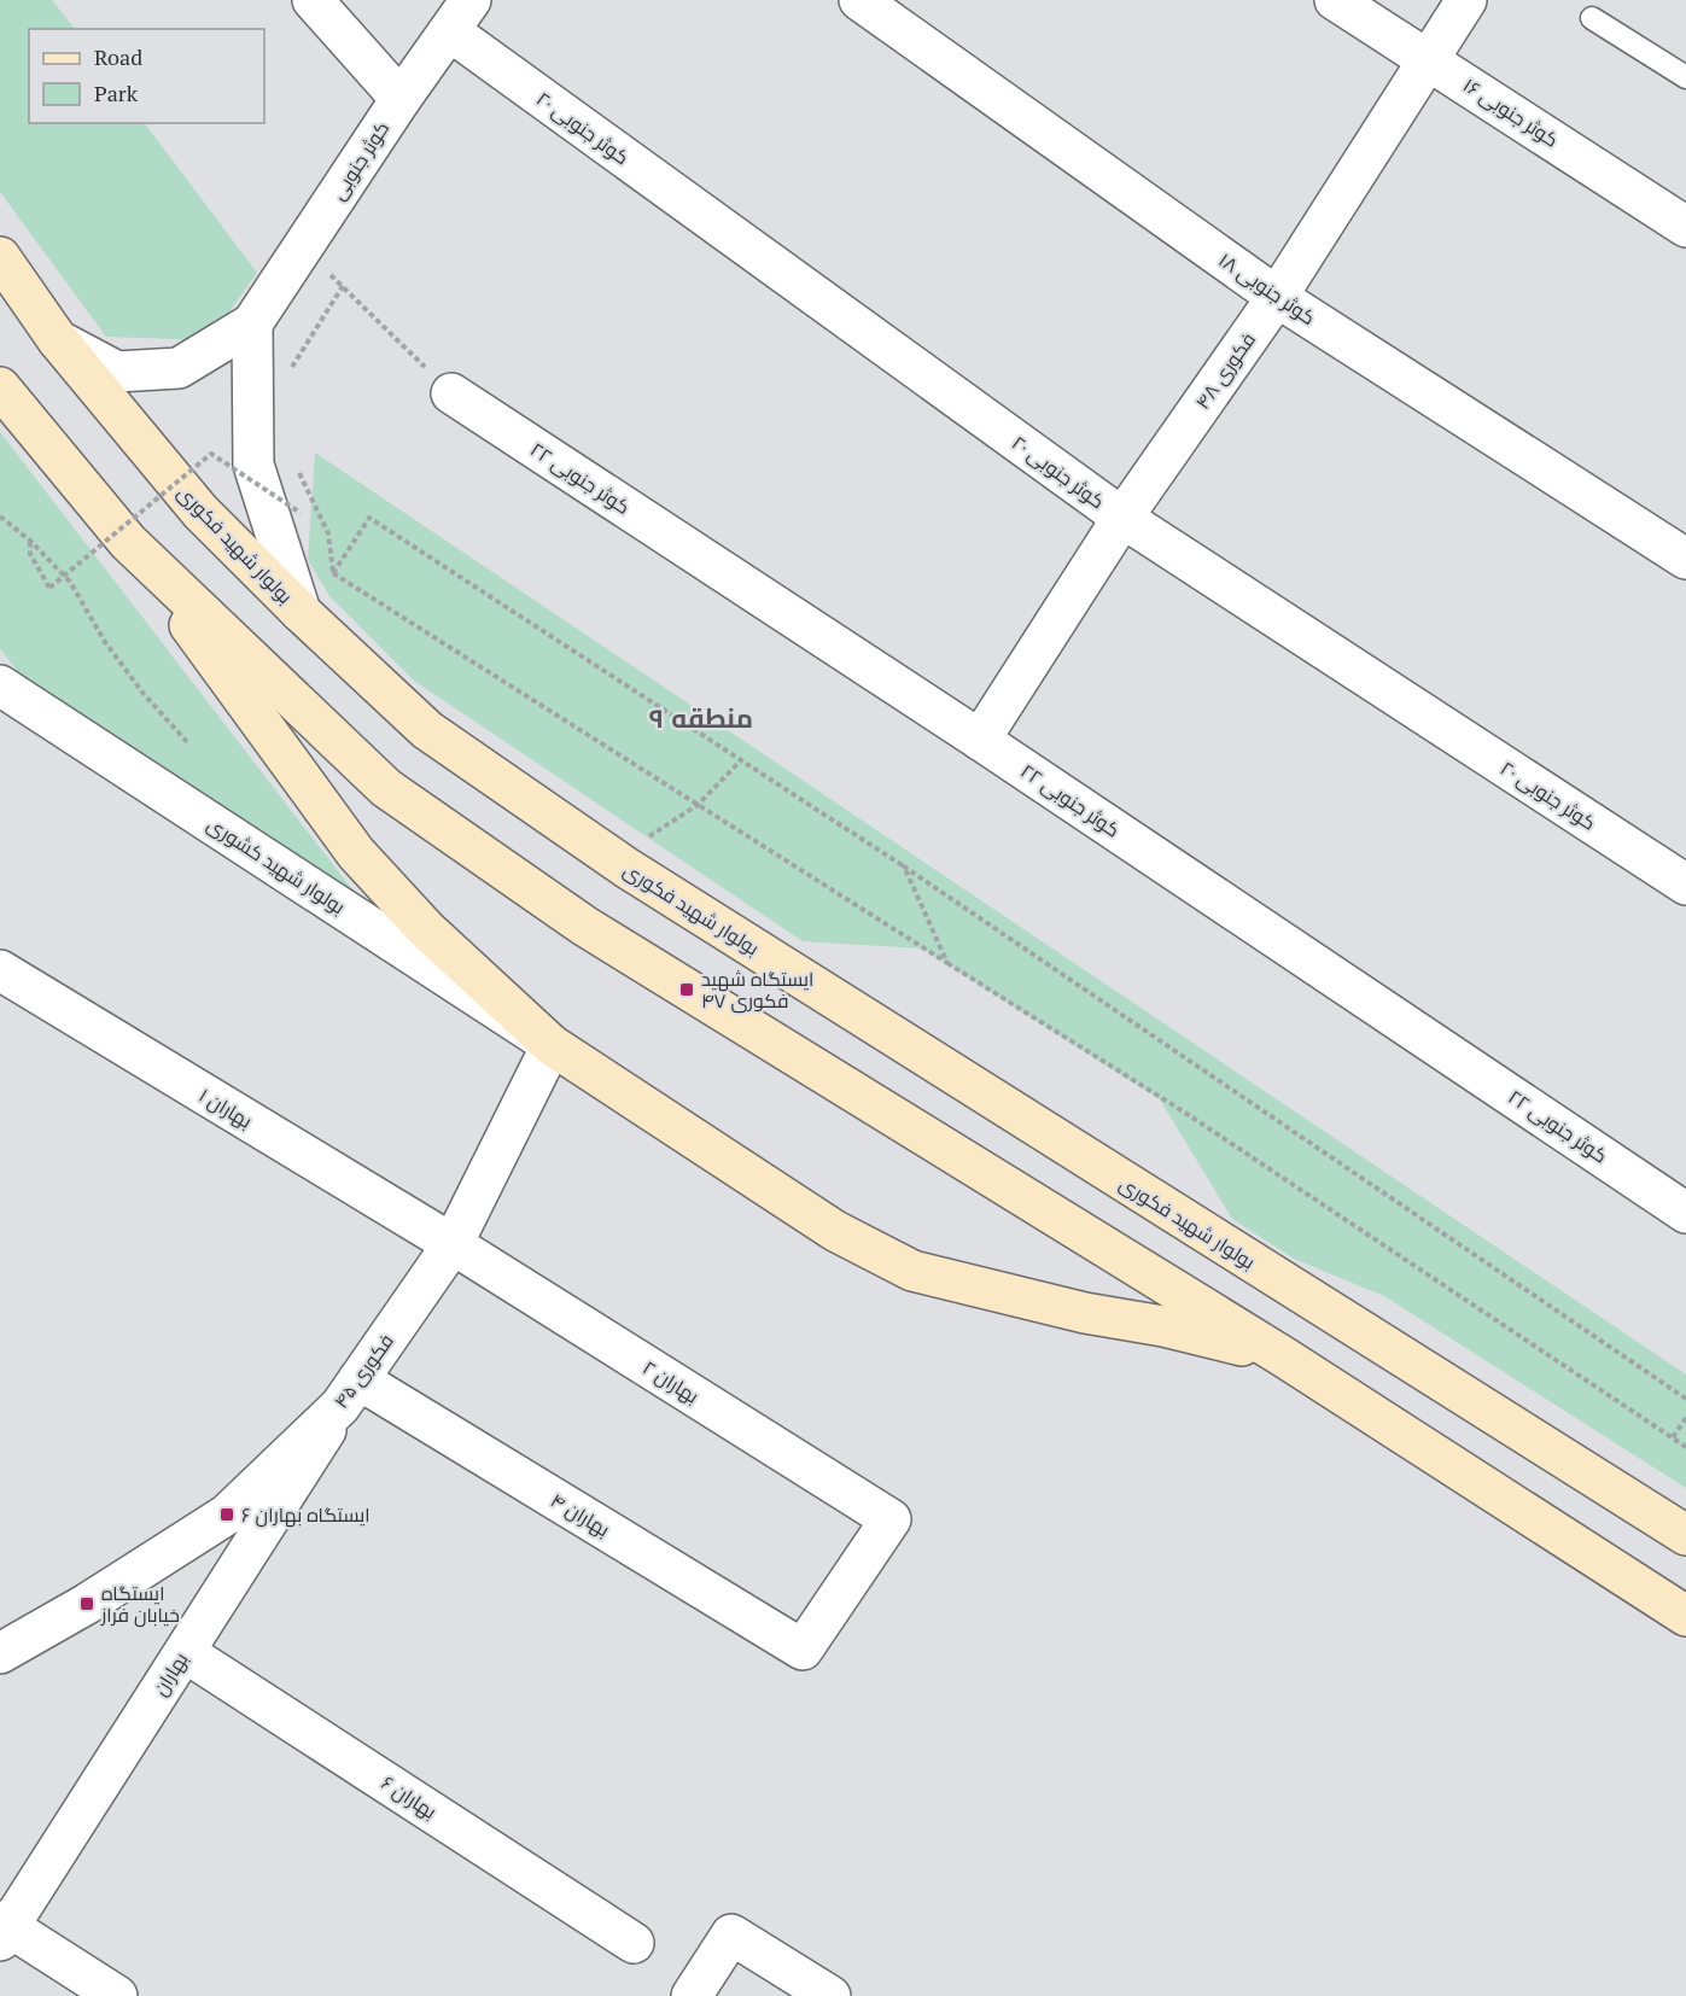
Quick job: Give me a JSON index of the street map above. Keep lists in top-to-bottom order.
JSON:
{
  "streets": {
    "main road": ["بولوار شهید فکوری"],
    "street": [
      "کوثر جنوبی ۱۶",
      "کوثر جنوبی ۲۰",
      "کوثر جنوبی",
      "کوثر جنوبی ۱۸",
      "فکوری ۴۸",
      "کوثر جنوبی ۲۲",
      "بولوار شهید کشوری",
      "بهاران ۱",
      "فکوری ۴۵",
      "بهاران ۲",
      "بهاران ۴",
      "بهاران",
      "بهاران ۶"
    ]
  },
  "crossings": [
    ["کوثر جنوبی ۱۶", "فکوری ۴۸"],
    ["کوثر جنوبی ۲۰", "کوثر جنوبی"],
    ["کوثر جنوبی ۲۰", "فکوری ۴۸"],
    ["کوثر جنوبی ۱۸", "فکوری ۴۸"],
    ["فکوری ۴۸", "کوثر جنوبی ۲۲"],
    ["بولوار شهید کشوری", "فکوری ۴۵"],
    ["بهاران ۱", "فکوری ۴۵"],
    ["بهاران ۱", "بهاران ۲"],
    ["فکوری ۴۵", "بهاران ۲"],
    ["فکوری ۴۵", "بهاران ۴"],
    ["فکوری ۴۵", "بهاران"],
    ["بهاران ۲", "بهاران ۴"],
    ["بهاران ۴", "بهاران"],
    ["بهاران", "بهاران ۶"]
  ],
  "districts": ["منطقه ۹"],
  "places": {
    "transit": ["ایستگاه شهید فکوری ۴۷", "ایستگاه بهاران ۶", "ایستگاه خیابان فراز"]
  },
  "legend": ["Road", "Park"]
}
